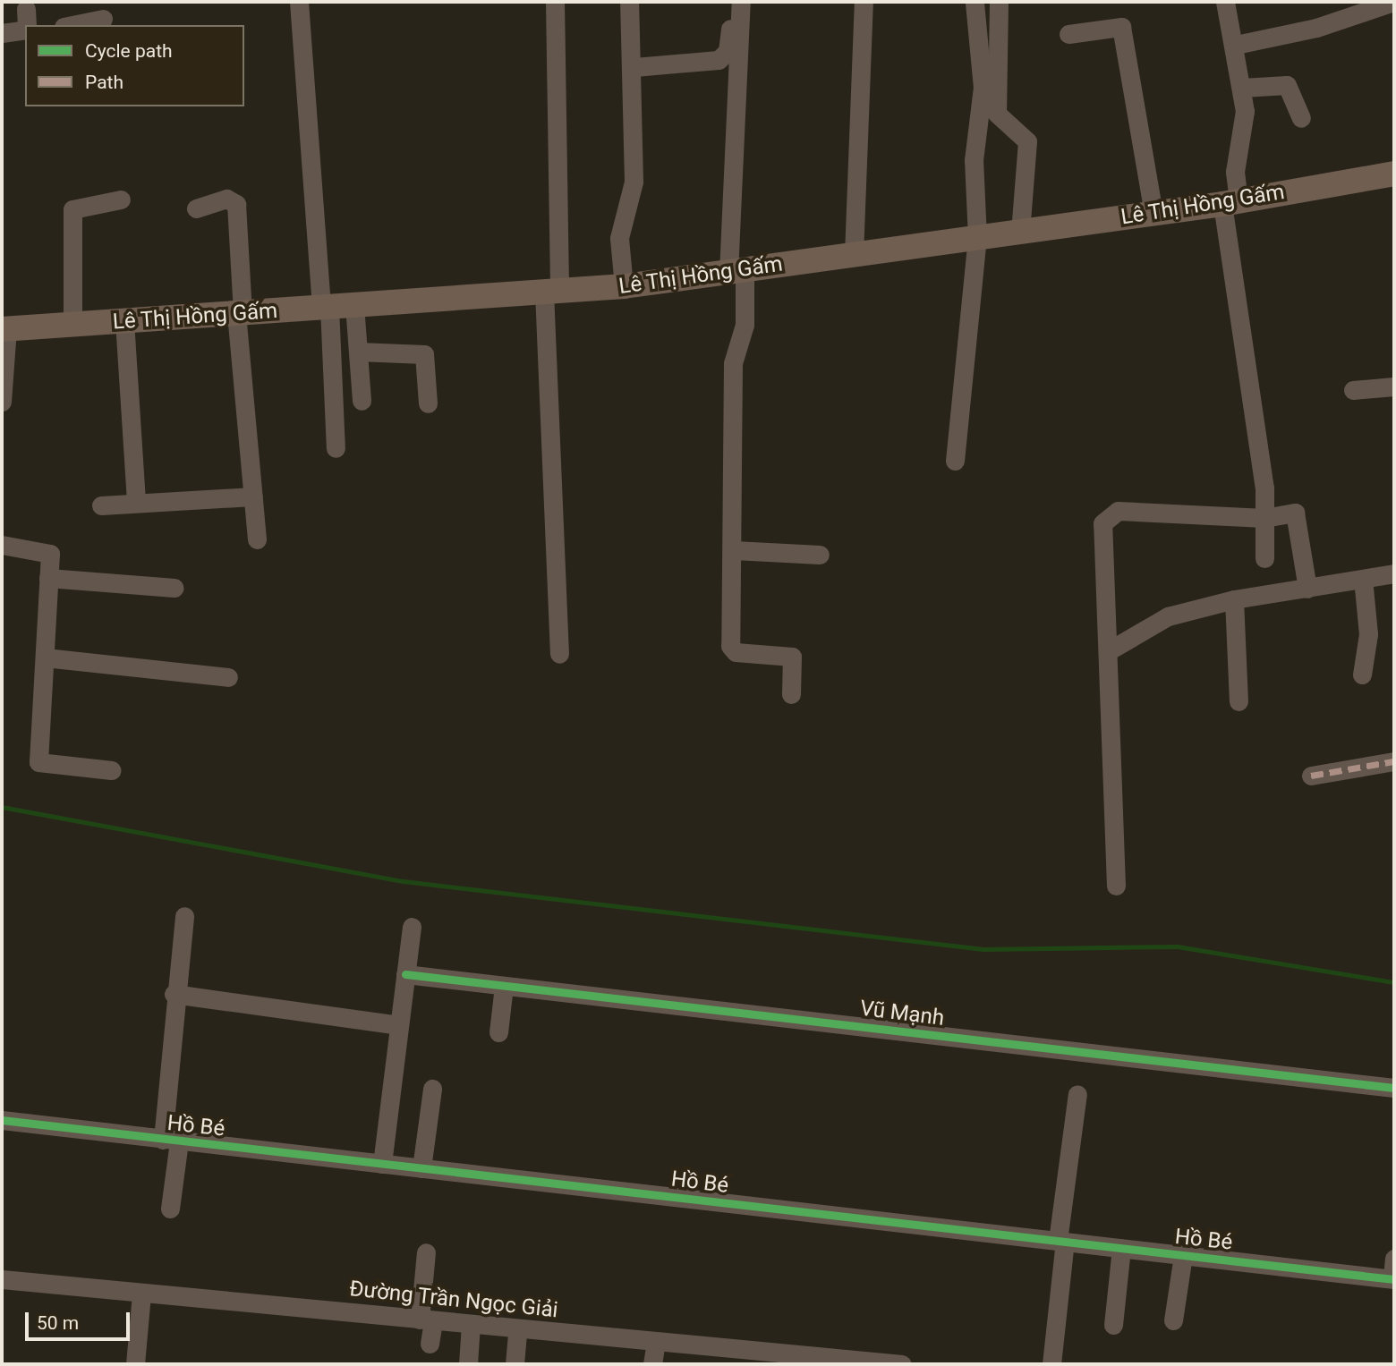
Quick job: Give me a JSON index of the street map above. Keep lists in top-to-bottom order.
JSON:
{
  "streets": {
    "main road": ["Lê Thị Hồng Gấm"],
    "street": ["Vũ Mạnh", "Hồ Bé", "Đường Trần Ngọc Giải"]
  },
  "legend": ["Cycle path", "Path"],
  "scale_bar": "50 m"
}
